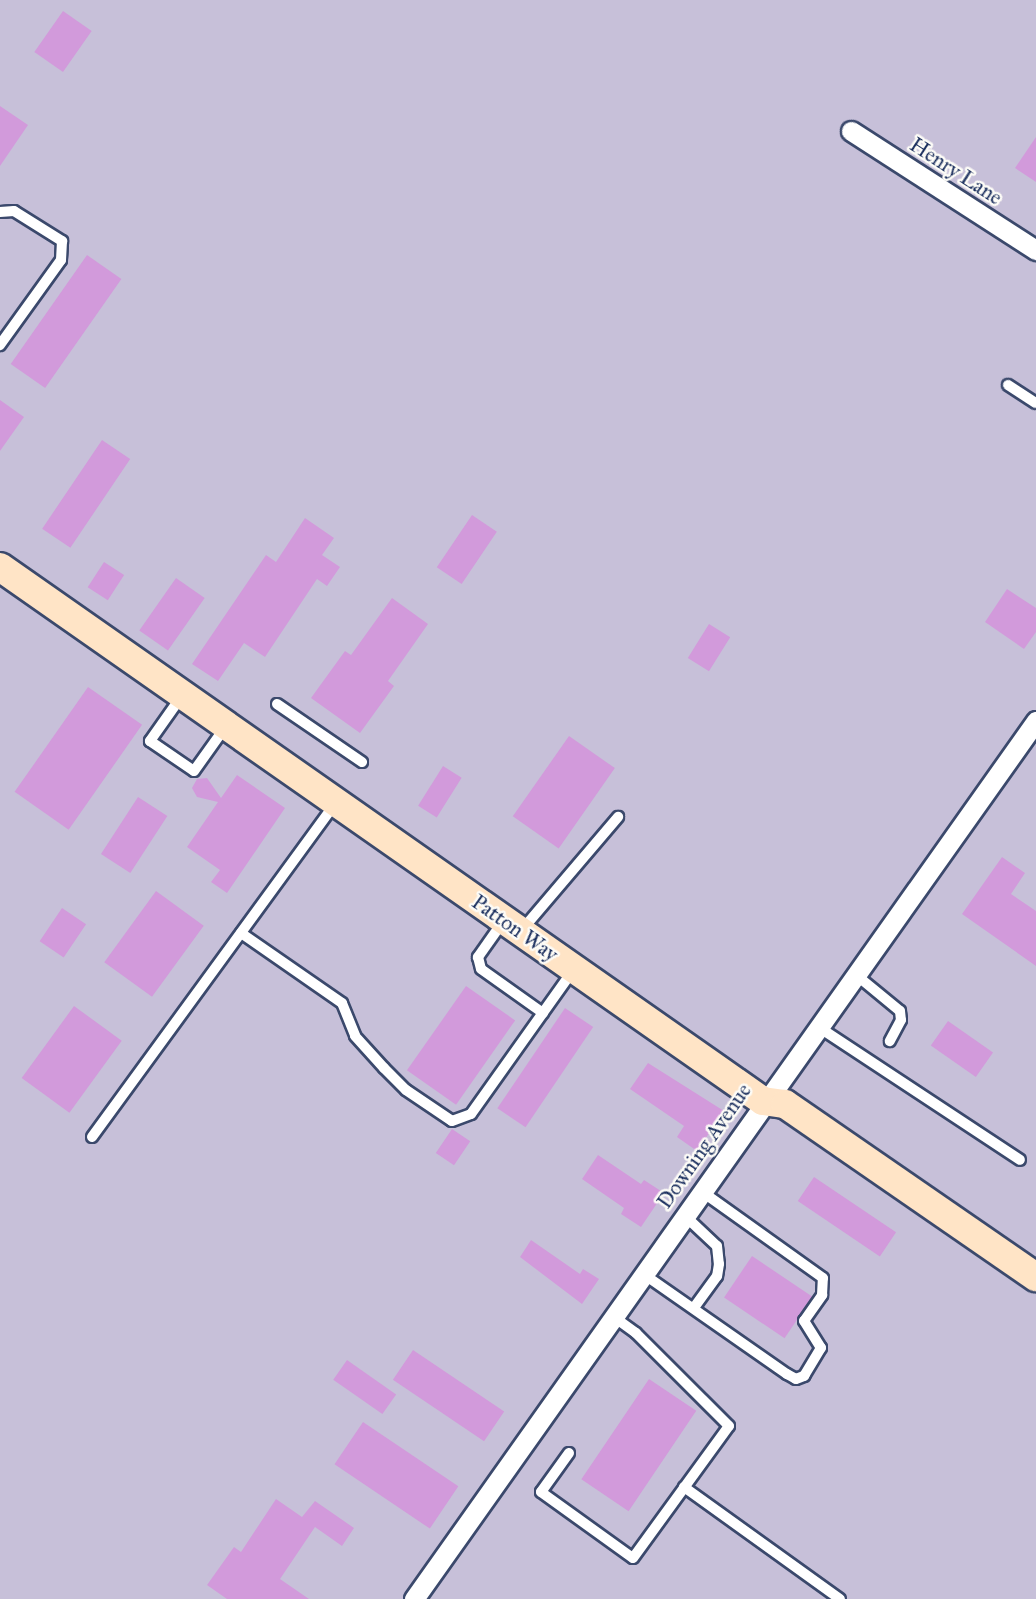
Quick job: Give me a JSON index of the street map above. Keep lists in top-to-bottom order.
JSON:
{
  "streets": {
    "street": ["Henry Lane", "Patton Way", "Downing Avenue"]
  },
  "crossings": [
    ["Patton Way", "Downing Avenue"]
  ]
}
